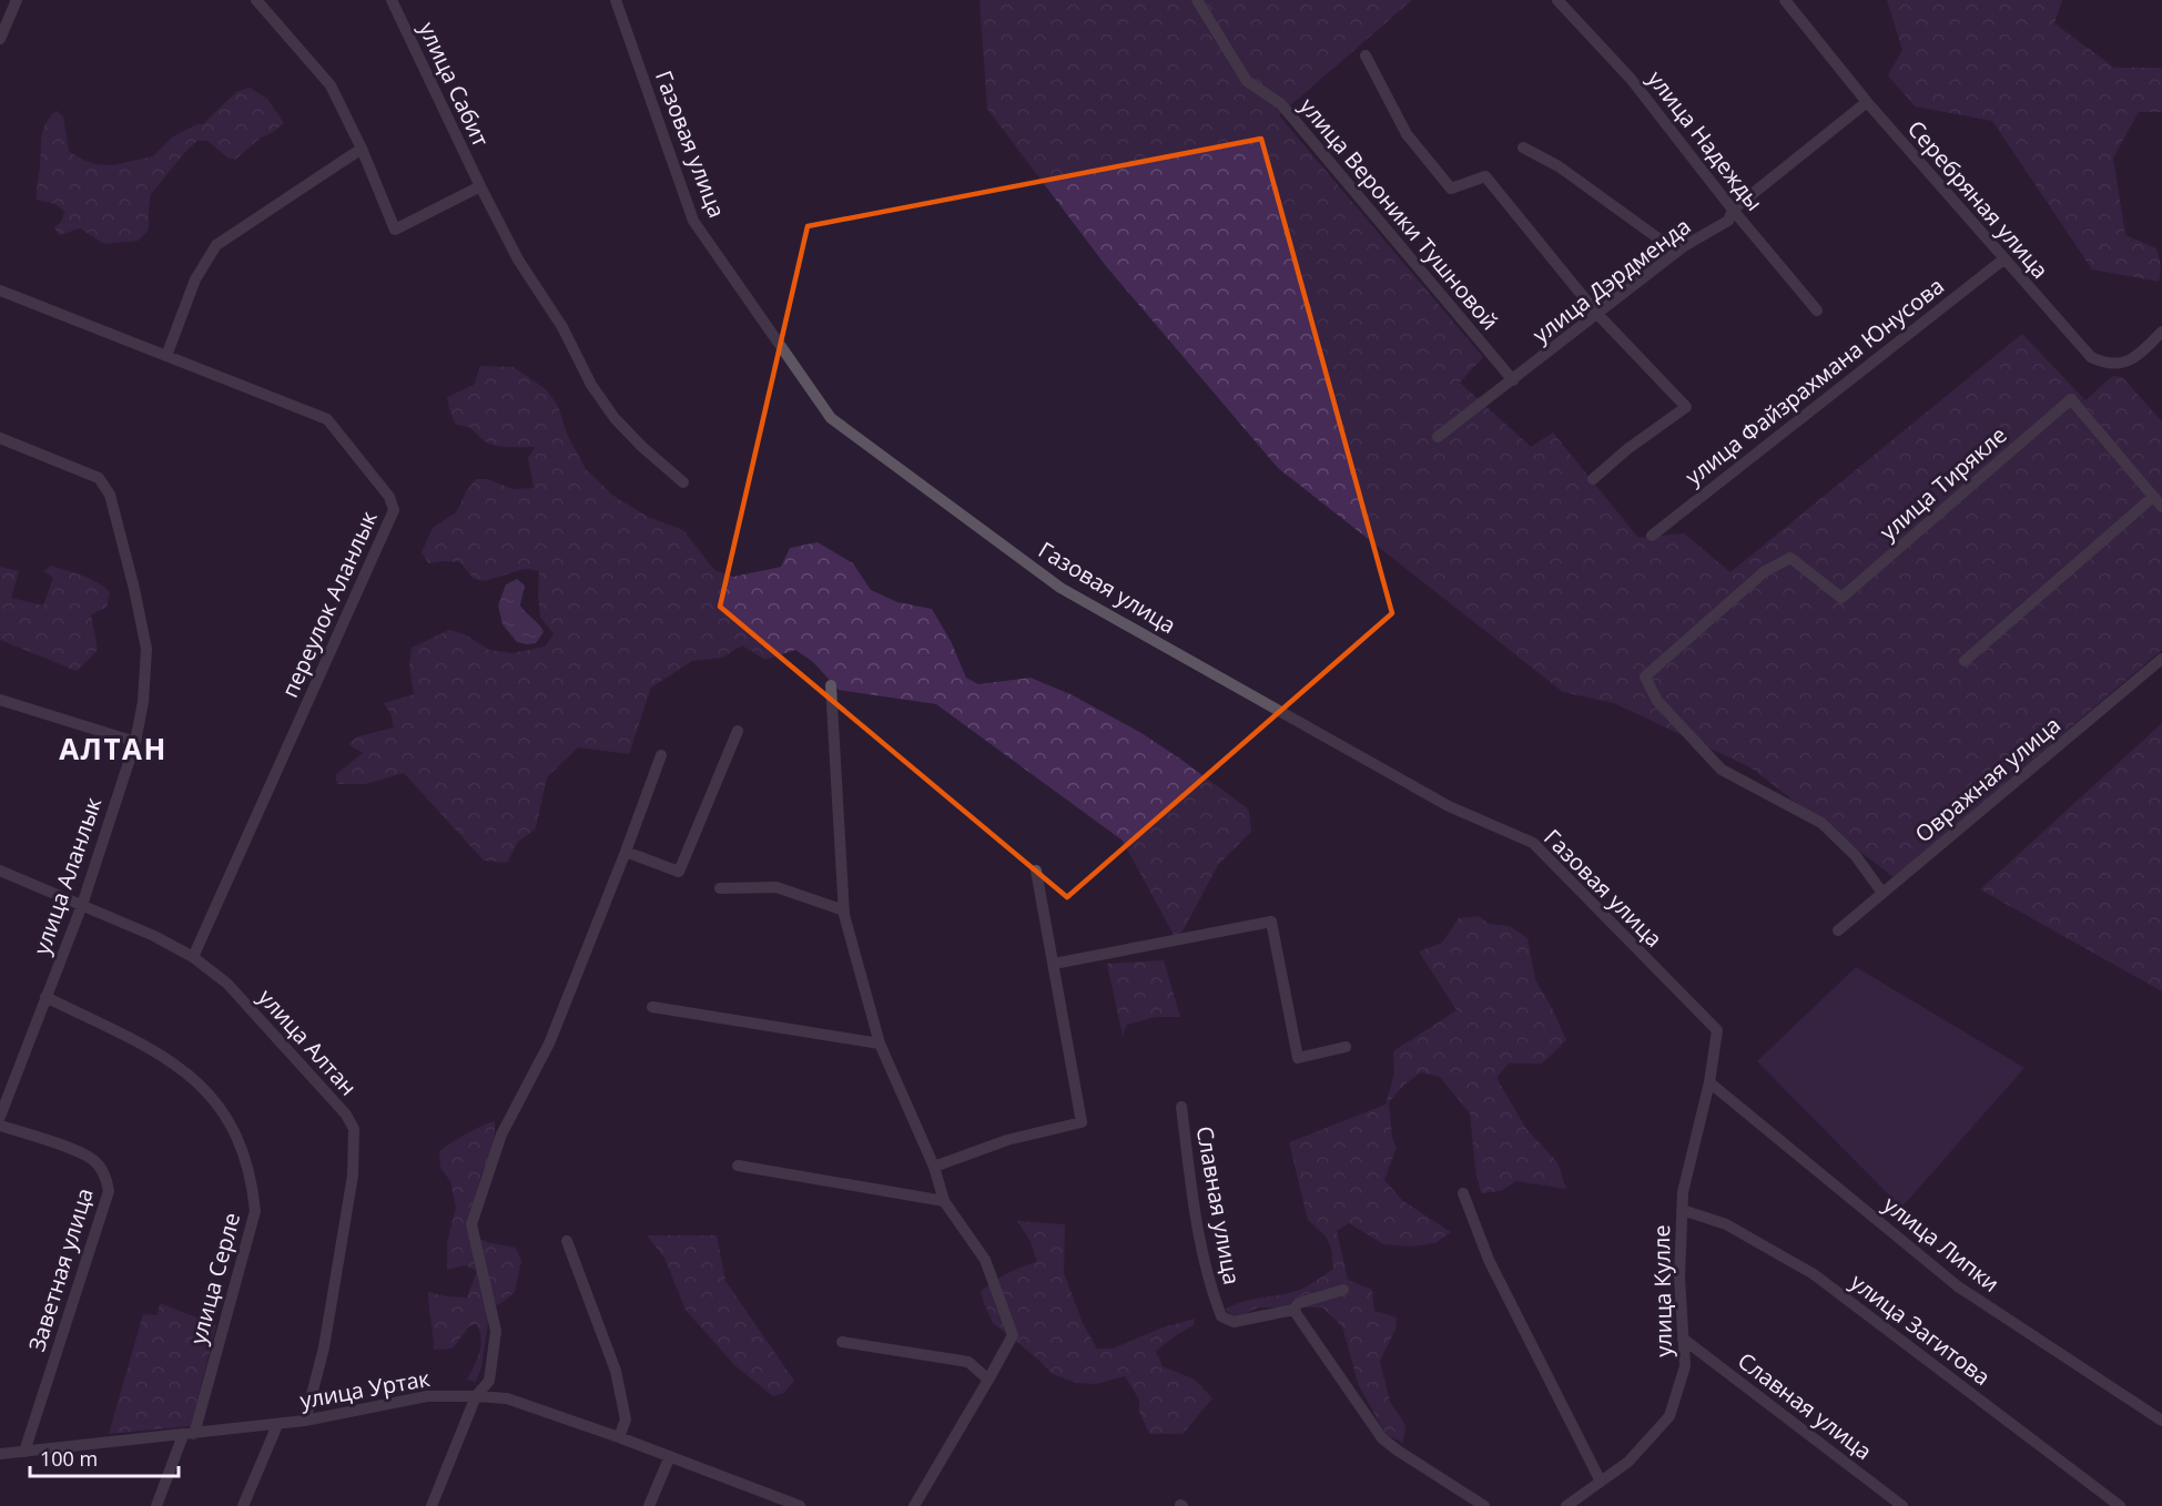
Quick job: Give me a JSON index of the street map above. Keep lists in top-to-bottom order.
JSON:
{
  "streets": {
    "street": [
      "улица Сабит",
      "улица Надежды",
      "Газовая улица",
      "Серебряная улица",
      "улица Вероники Тушновой",
      "улица Дэрдменда",
      "улица Файзрахмана Юнусова",
      "улица Тирякле",
      "переулок Аланлык",
      "Овражная улица",
      "улица Аланлык",
      "улица Алтан",
      "Славная улица",
      "улица Липки",
      "Заветная улица",
      "улица Серле",
      "улица Кулле",
      "улица Загитова",
      "улица Уртак"
    ]
  },
  "crossings": [
    ["улица Надежды", "улица Дэрдменда"],
    ["Газовая улица", "улица Кулле"],
    ["Серебряная улица", "улица Дэрдменда"],
    ["Серебряная улица", "улица Файзрахмана Юнусова"],
    ["улица Вероники Тушновой", "улица Дэрдменда"],
    ["улица Тирякле", "Овражная улица"],
    ["переулок Аланлык", "улица Алтан"],
    ["улица Аланлык", "улица Алтан"],
    ["улица Аланлык", "улица Серле"],
    ["улица Алтан", "улица Уртак"],
    ["Славная улица", "улица Кулле"],
    ["улица Липки", "улица Кулле"],
    ["Заветная улица", "улица Уртак"],
    ["улица Серле", "улица Уртак"],
    ["улица Кулле", "улица Загитова"]
  ],
  "districts": ["АЛТАН"],
  "scale_bar": "100 m"
}
